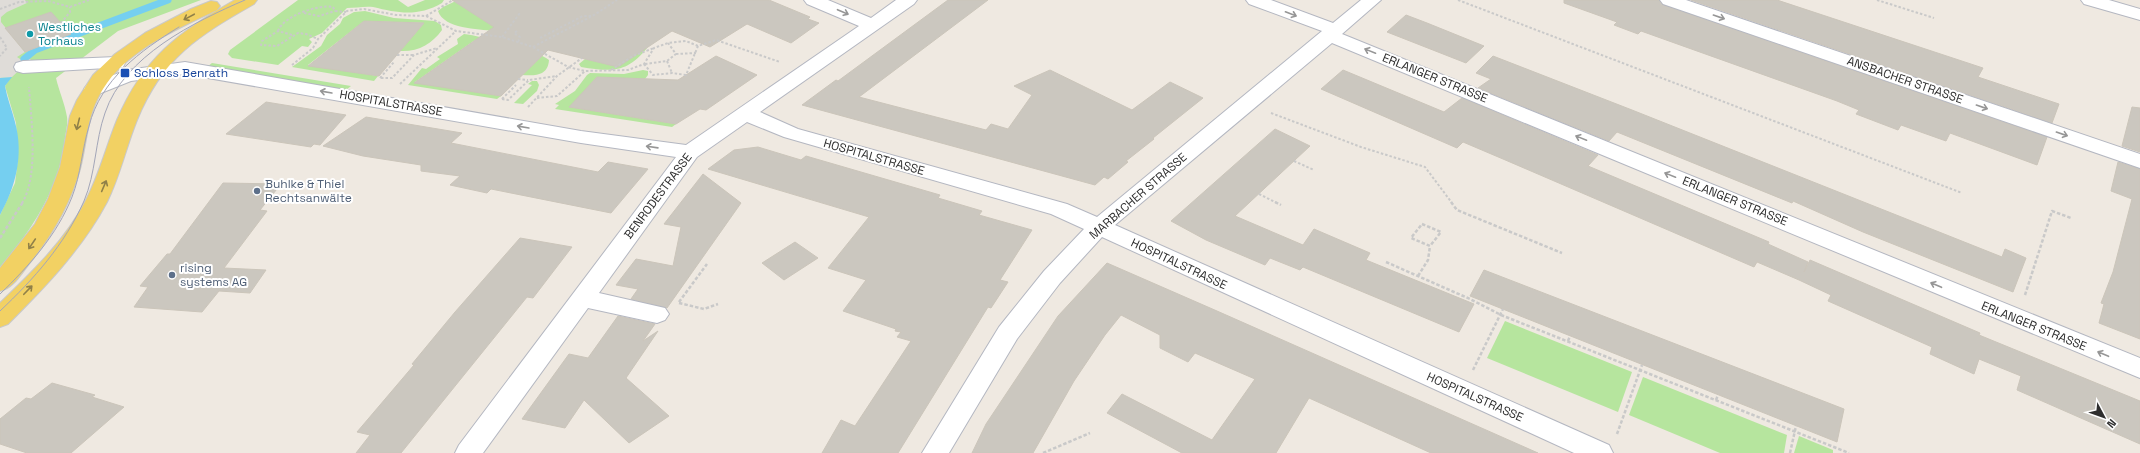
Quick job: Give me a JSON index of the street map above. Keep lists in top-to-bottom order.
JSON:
{
  "streets": {
    "street": [
      "ERLANGER STRASSE",
      "ANSBACHER STRASSE",
      "HOSPITALSTRASSE",
      "BENRODESTRASSE",
      "MARBACHER STRASSE"
    ]
  },
  "crossings": [
    ["ERLANGER STRASSE", "MARBACHER STRASSE"],
    ["HOSPITALSTRASSE", "BENRODESTRASSE"],
    ["HOSPITALSTRASSE", "MARBACHER STRASSE"]
  ],
  "one_way": ["ERLANGER STRASSE", "ANSBACHER STRASSE", "HOSPITALSTRASSE"],
  "places": {
    "other": ["Westliches Torhaus", "Buhlke & Thiel Rechtsanwälte", "rising systems AG"],
    "transit": ["Schloss Benrath"]
  },
  "north": "bottom right"
}
